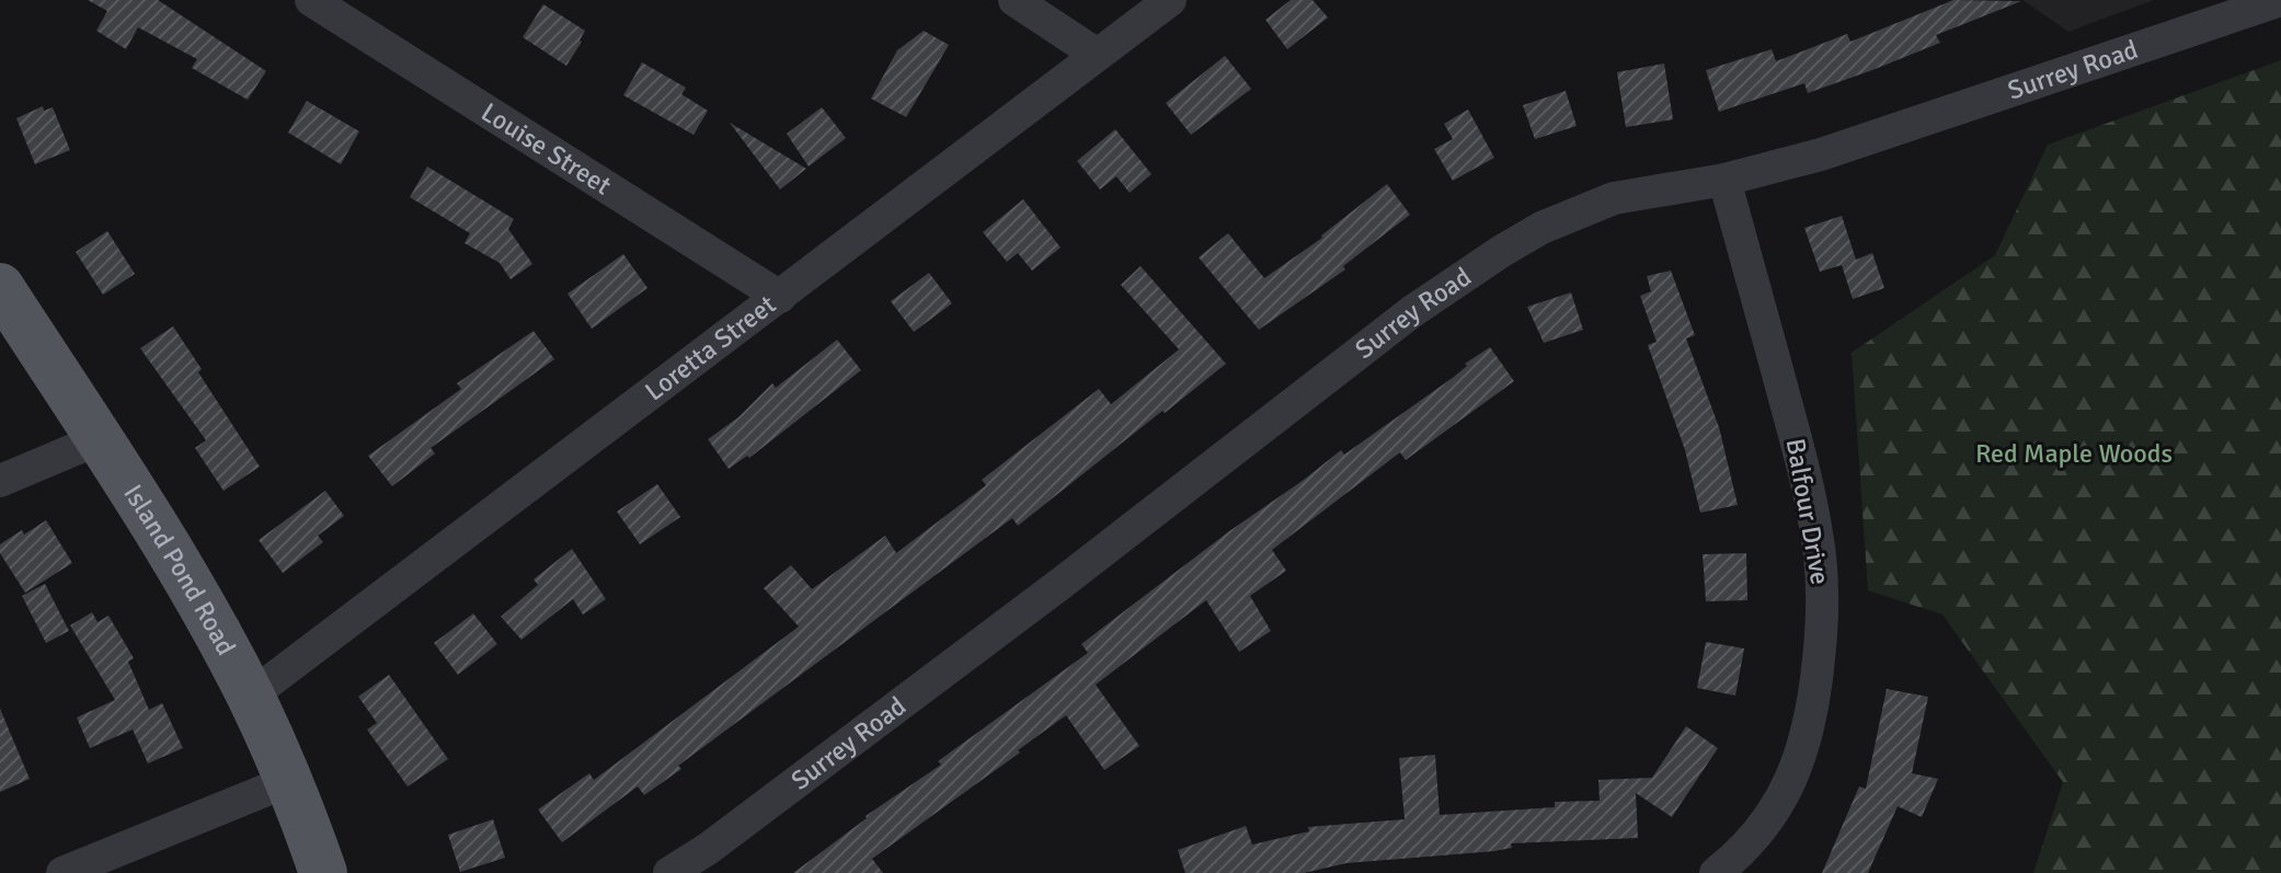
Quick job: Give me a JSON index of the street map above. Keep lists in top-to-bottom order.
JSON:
{
  "streets": {
    "main road": ["Island Pond Road"],
    "street": [
      "Surrey Road",
      "Louise Street",
      "Loretta Street",
      "Balfour Drive"
    ]
  },
  "crossings": [
    ["Surrey Road", "Balfour Drive"],
    ["Louise Street", "Loretta Street"],
    ["Loretta Street", "Island Pond Road"]
  ],
  "parks": ["Red Maple Woods"]
}
